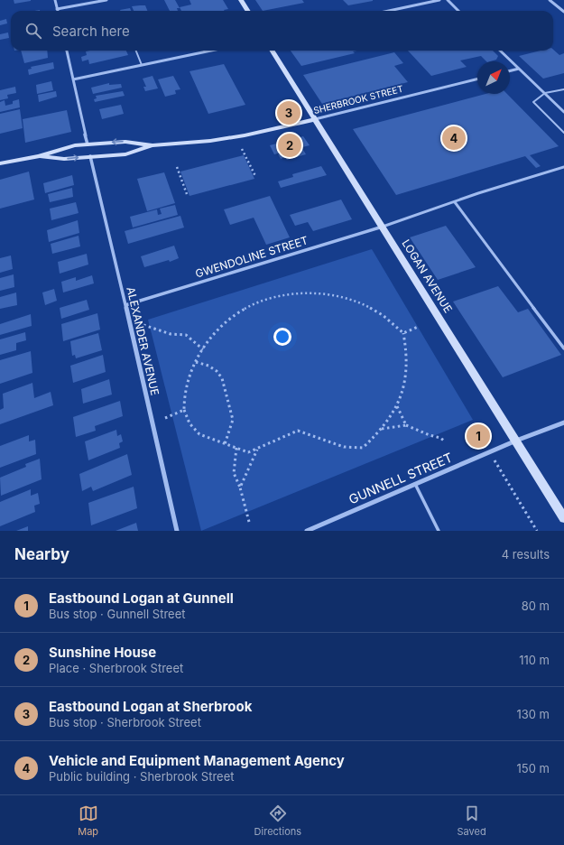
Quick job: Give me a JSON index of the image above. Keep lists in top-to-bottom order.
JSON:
{
  "streets": {
    "main road": ["SHERBROOK STREET", "LOGAN AVENUE"],
    "street": ["GWENDOLINE STREET", "ALEXANDER AVENUE", "GUNNELL STREET"]
  },
  "crossings": [
    ["SHERBROOK STREET", "LOGAN AVENUE"],
    ["SHERBROOK STREET", "ALEXANDER AVENUE"],
    ["GWENDOLINE STREET", "LOGAN AVENUE"],
    ["GWENDOLINE STREET", "ALEXANDER AVENUE"],
    ["LOGAN AVENUE", "GUNNELL STREET"]
  ],
  "north": "top right",
  "page": {
    "search": "Search here",
    "pins": [
      "3",
      "4",
      "2",
      "1"
    ],
    "heading": ["Nearby", "4 results"],
    "list": [
      {
        "mark": "1",
        "name": "Eastbound Logan at Gunnell",
        "note": "Bus stop · Gunnell Street",
        "value": "80 m"
      },
      {
        "mark": "2",
        "name": "Sunshine House",
        "note": "Place · Sherbrook Street",
        "value": "110 m"
      },
      {
        "mark": "3",
        "name": "Eastbound Logan at Sherbrook",
        "note": "Bus stop · Sherbrook Street",
        "value": "130 m"
      },
      {
        "mark": "4",
        "name": "Vehicle and Equipment Management Agency",
        "note": "Public building · Sherbrook Street",
        "value": "150 m"
      }
    ],
    "nav": ["Map", "Directions", "Saved"]
  }
}
